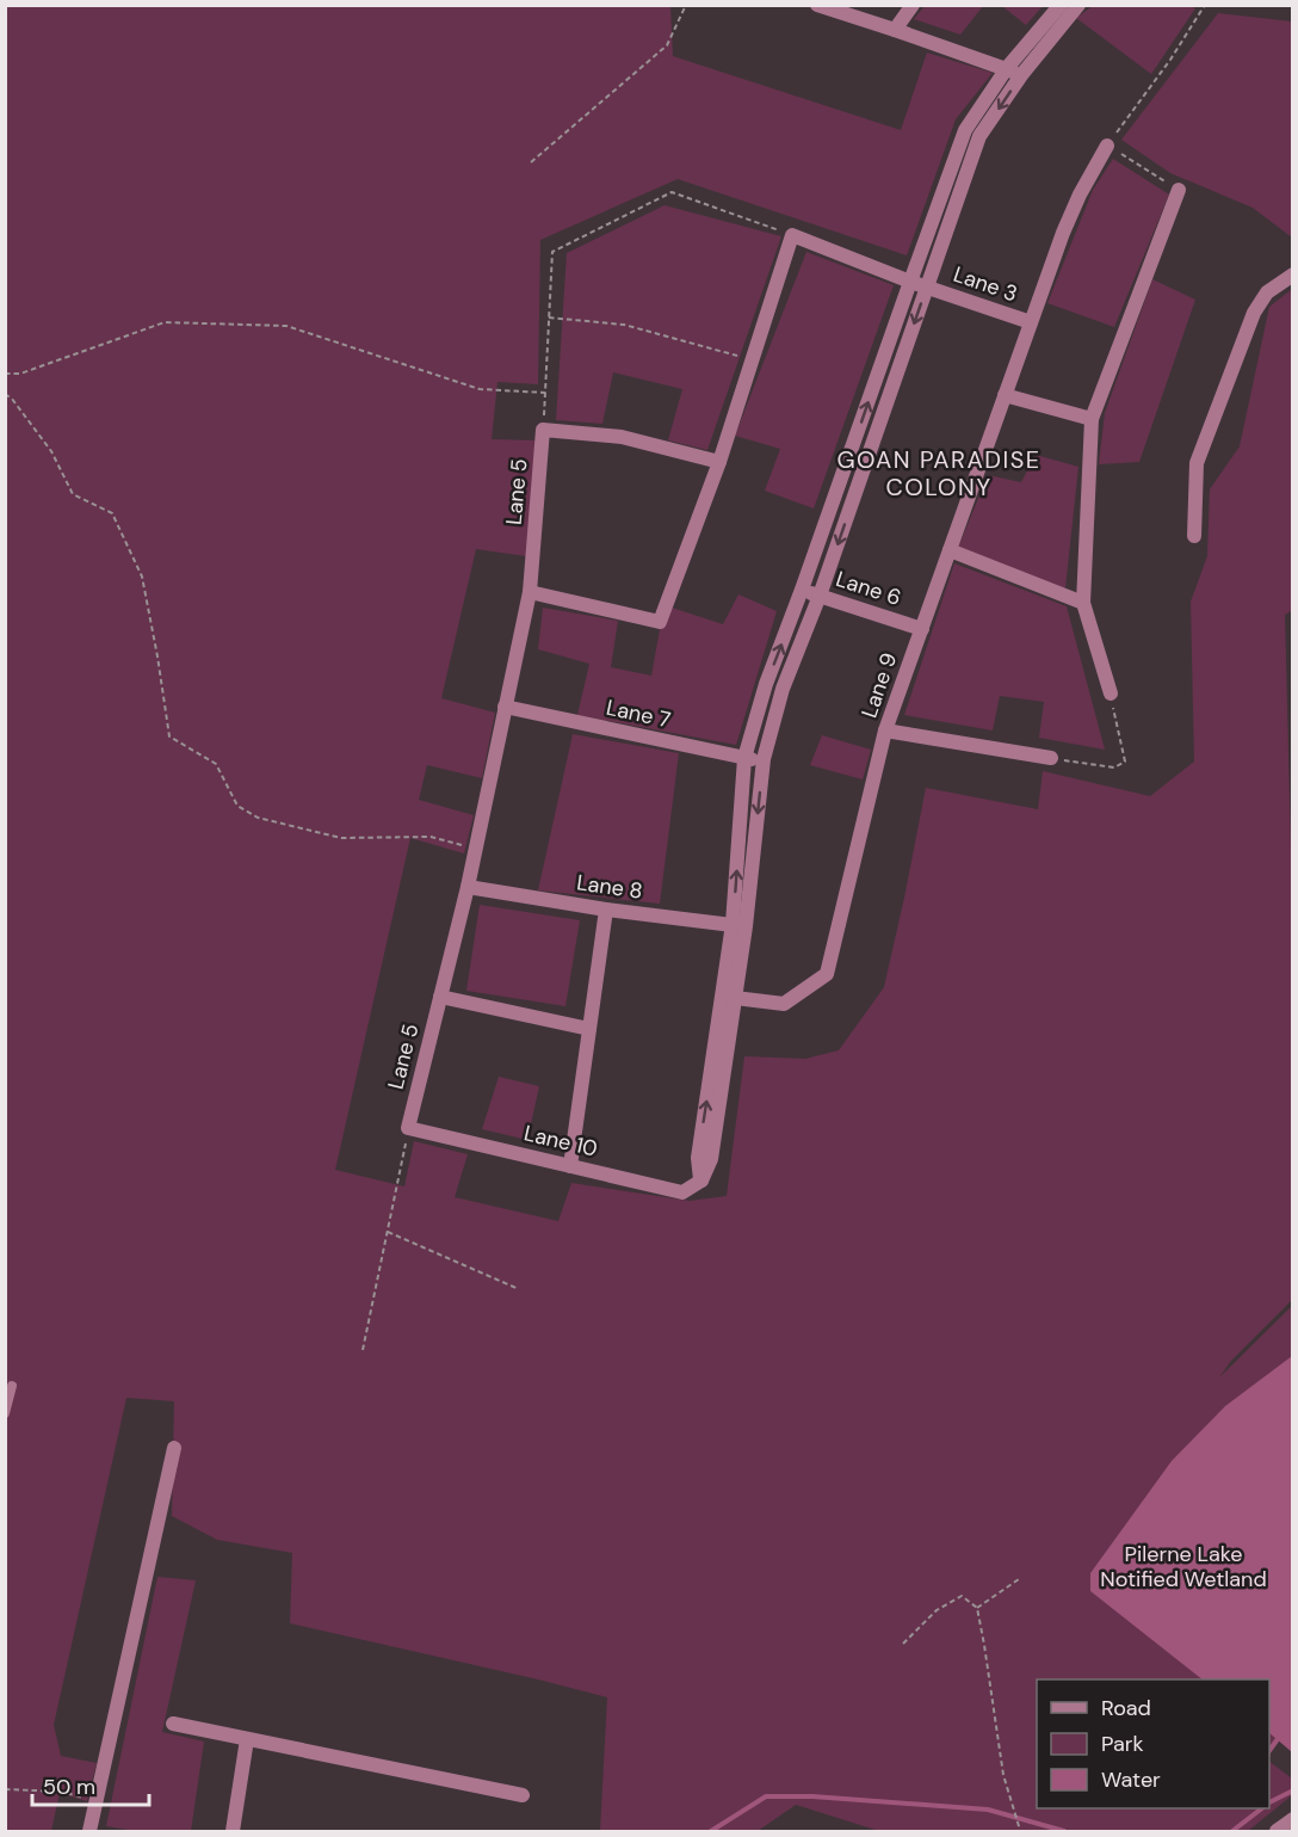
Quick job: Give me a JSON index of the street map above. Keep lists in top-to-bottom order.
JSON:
{
  "streets": {
    "street": [
      "Lane 3",
      "Lane 5",
      "Lane 6",
      "Lane 9",
      "Lane 7",
      "Lane 8",
      "Lane 10"
    ]
  },
  "crossings": [
    ["Lane 3", "Lane 9"],
    ["Lane 5", "Lane 7"],
    ["Lane 5", "Lane 8"],
    ["Lane 5", "Lane 10"],
    ["Lane 6", "Lane 9"]
  ],
  "districts": ["GOAN PARADISE COLONY"],
  "parks": ["Pilerne Lake Notified Wetland"],
  "legend": ["Road", "Park", "Water"],
  "scale_bar": "50 m"
}
